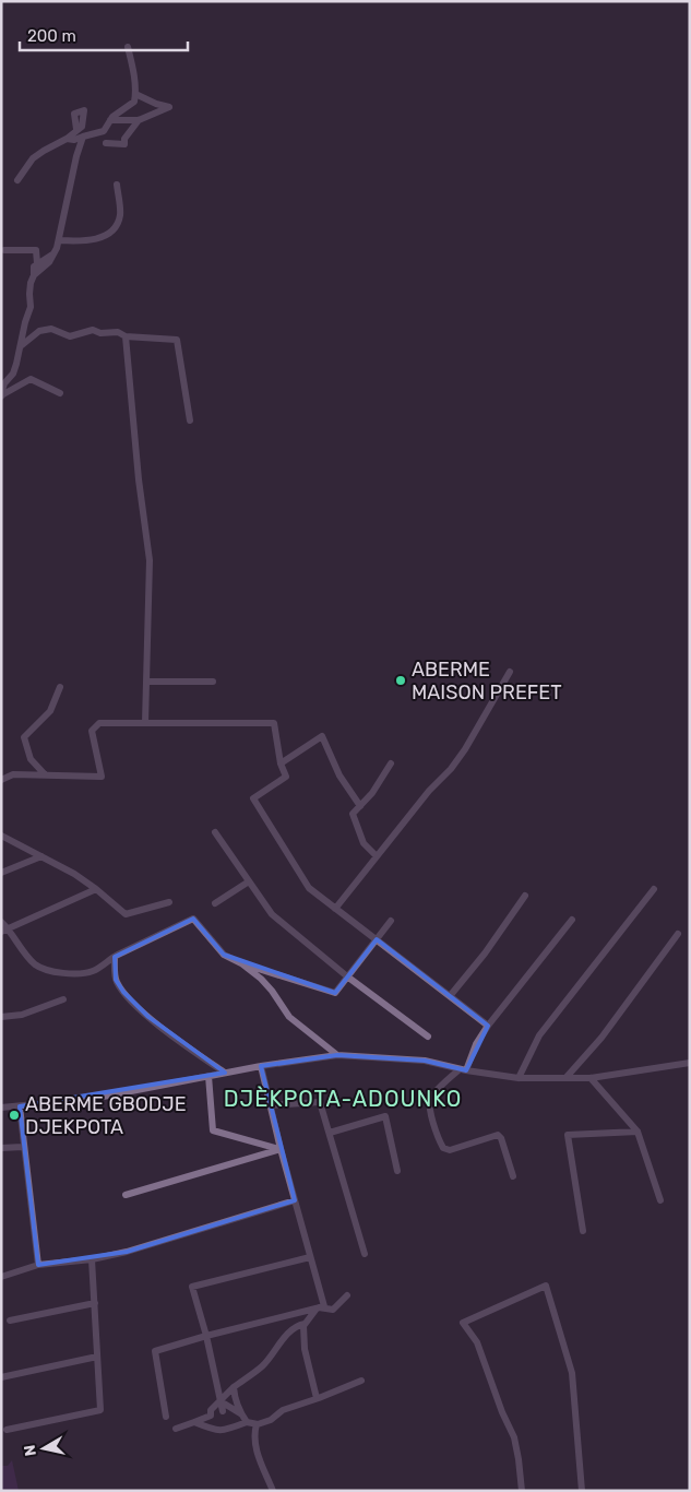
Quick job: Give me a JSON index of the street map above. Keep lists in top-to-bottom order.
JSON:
{
  "districts": ["DJÈKPOTA-ADOUNKO"],
  "places": ["ABERME MAISON PREFET", "ABERME GBODJE DJEKPOTA"],
  "scale_bar": "200 m",
  "north": "left"
}
